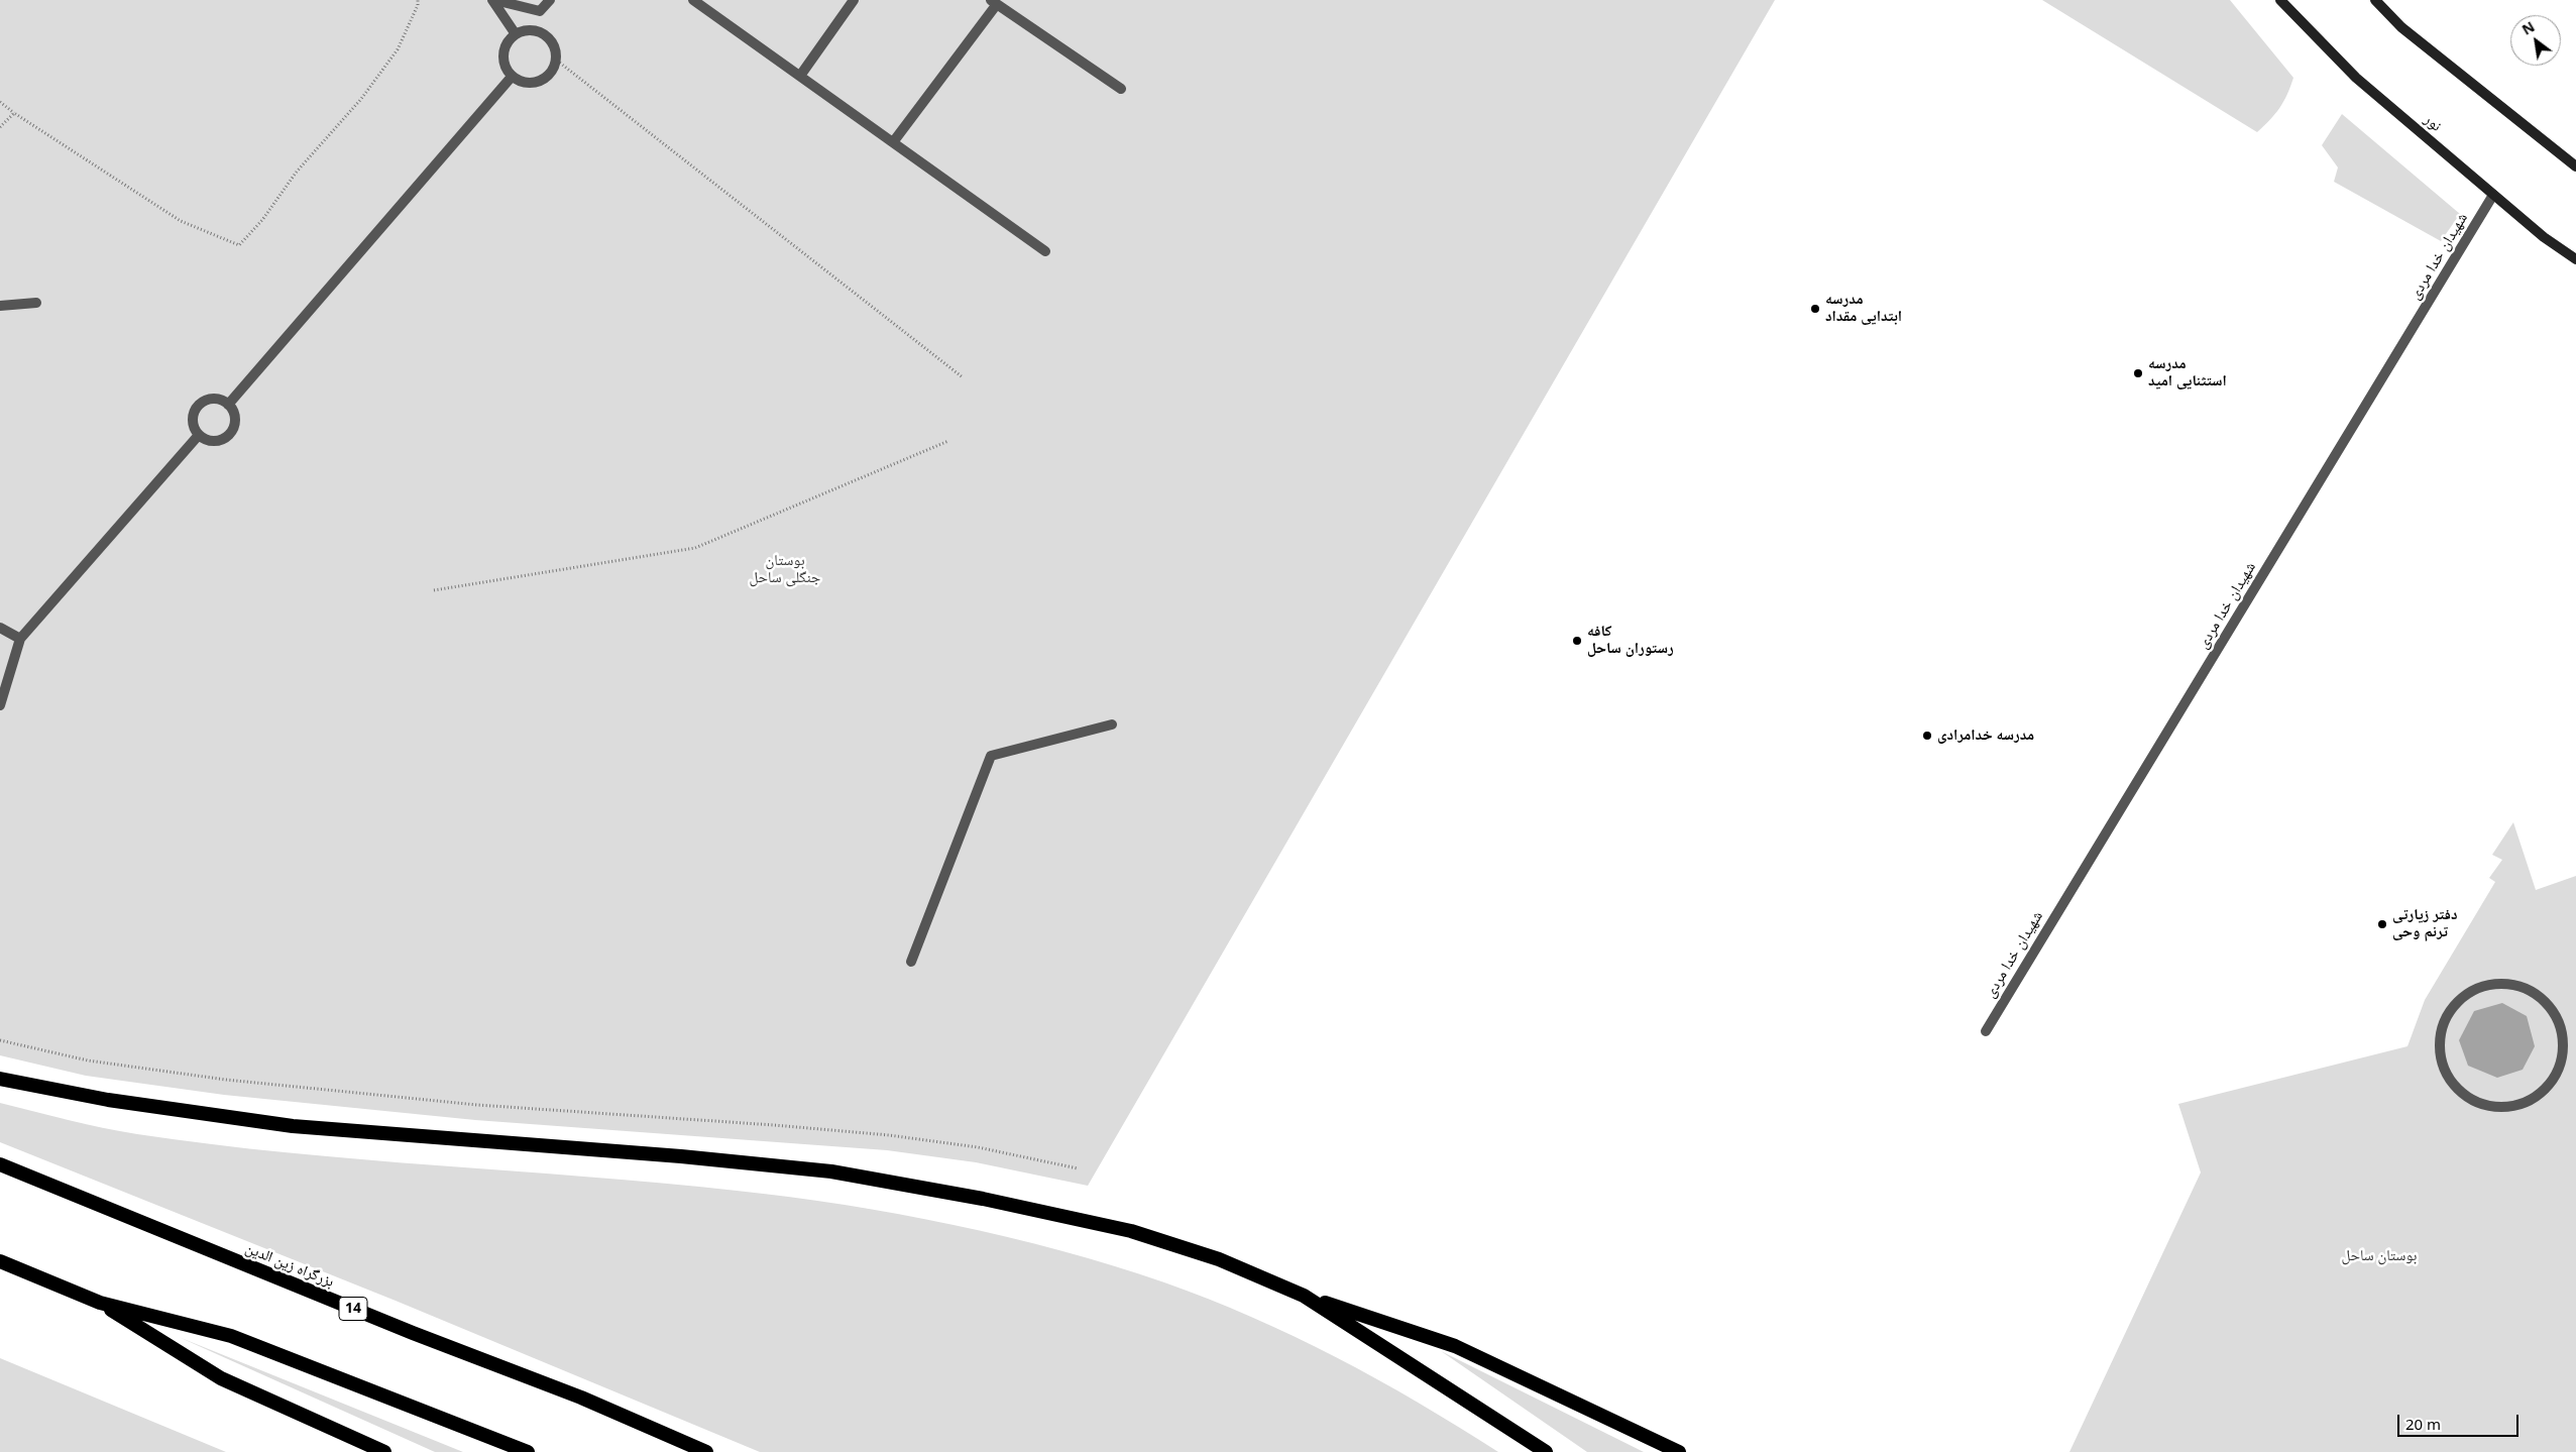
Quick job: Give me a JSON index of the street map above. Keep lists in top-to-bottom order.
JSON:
{
  "streets": {
    "highway": ["بزرگراه زین الدین", "14"],
    "main road": ["نور"],
    "street": ["شهیدان خدا مردی"]
  },
  "crossings": [
    ["نور", "شهیدان خدا مردی"]
  ],
  "parks": ["بوستان جنگلی ساحل", "بوستان ساحل"],
  "places": [
    "مدرسه ابتدایی مقداد",
    "مدرسه استثنایی امید",
    "کافه رستوران ساحل",
    "مدرسه خدامرادی",
    "دفتر زیارتی ترنم وحی"
  ],
  "scale_bar": "20 m",
  "north": "top left"
}
